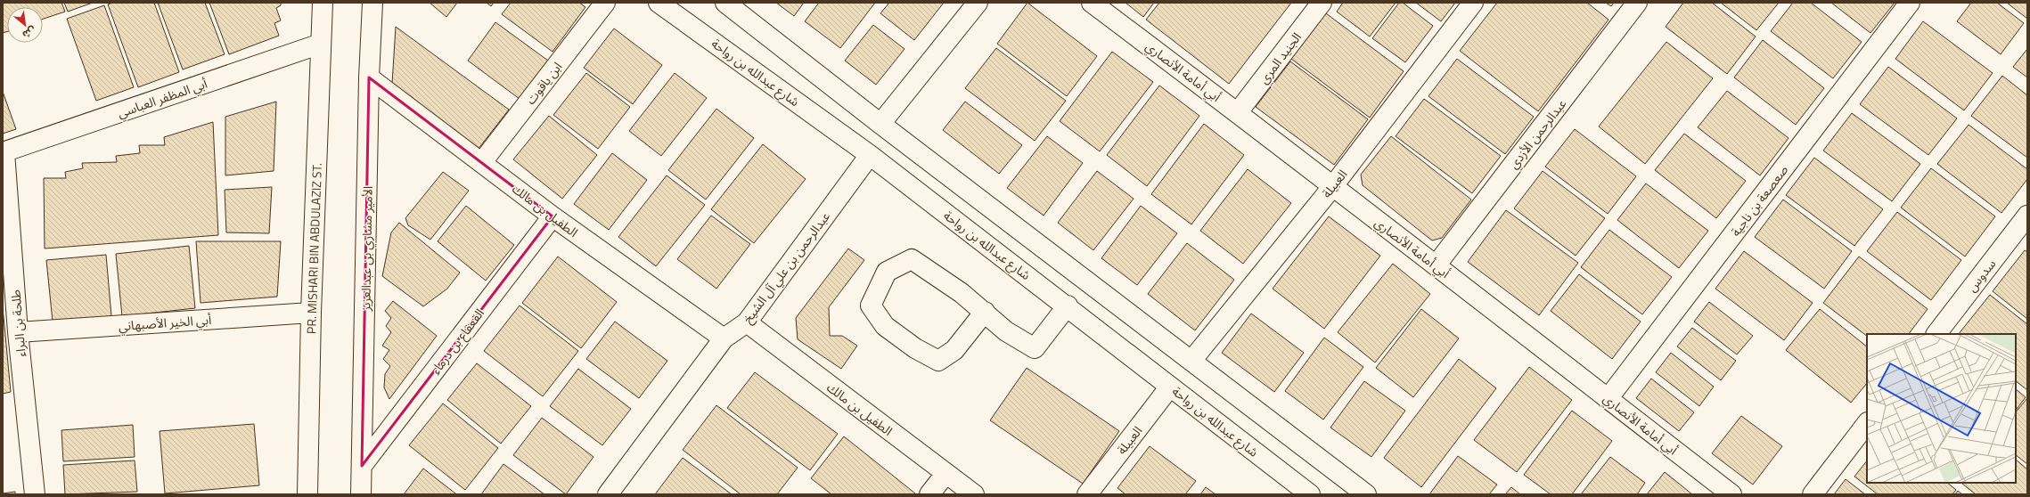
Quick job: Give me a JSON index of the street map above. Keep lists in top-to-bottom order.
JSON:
{
  "streets": {
    "street": [
      "الجنيد المري",
      "أبي أمامة الأنصاري",
      "شارع عبدالله بن رواحة",
      "ابن ياقوت",
      "أبي المظفر العباسي",
      "عبدالرحمن الأزدي",
      "العبيلة",
      "صعصعة بن ناجية",
      "الطفيل بن مالك",
      "PR. MISHARI BIN ABDULAZIZ ST.",
      "الأمير مشاري بن عبدالعزيز",
      "عبدالرحمن بن علي آل الشيخ",
      "سدوس",
      "أبي الخير الأصبهاني",
      "طلحة بن البراء",
      "القعقاع بن درماء"
    ]
  },
  "crossings": [
    ["الجنيد المري", "أبي أمامة الأنصاري"],
    ["أبي أمامة الأنصاري", "عبدالرحمن الأزدي"],
    ["أبي أمامة الأنصاري", "العبيلة"],
    ["أبي أمامة الأنصاري", "صعصعة بن ناجية"],
    ["شارع عبدالله بن رواحة", "العبيلة"],
    ["شارع عبدالله بن رواحة", "عبدالرحمن بن علي آل الشيخ"],
    ["ابن ياقوت", "الطفيل بن مالك"],
    ["أبي المظفر العباسي", "PR. MISHARI BIN ABDULAZIZ ST."],
    ["أبي المظفر العباسي", "طلحة بن البراء"],
    ["الطفيل بن مالك", "الأمير مشاري بن عبدالعزيز"],
    ["الطفيل بن مالك", "عبدالرحمن بن علي آل الشيخ"],
    ["الطفيل بن مالك", "القعقاع بن درماء"],
    ["PR. MISHARI BIN ABDULAZIZ ST.", "أبي الخير الأصبهاني"],
    ["الأمير مشاري بن عبدالعزيز", "القعقاع بن درماء"],
    ["أبي الخير الأصبهاني", "طلحة بن البراء"]
  ],
  "north": "bottom right"
}
